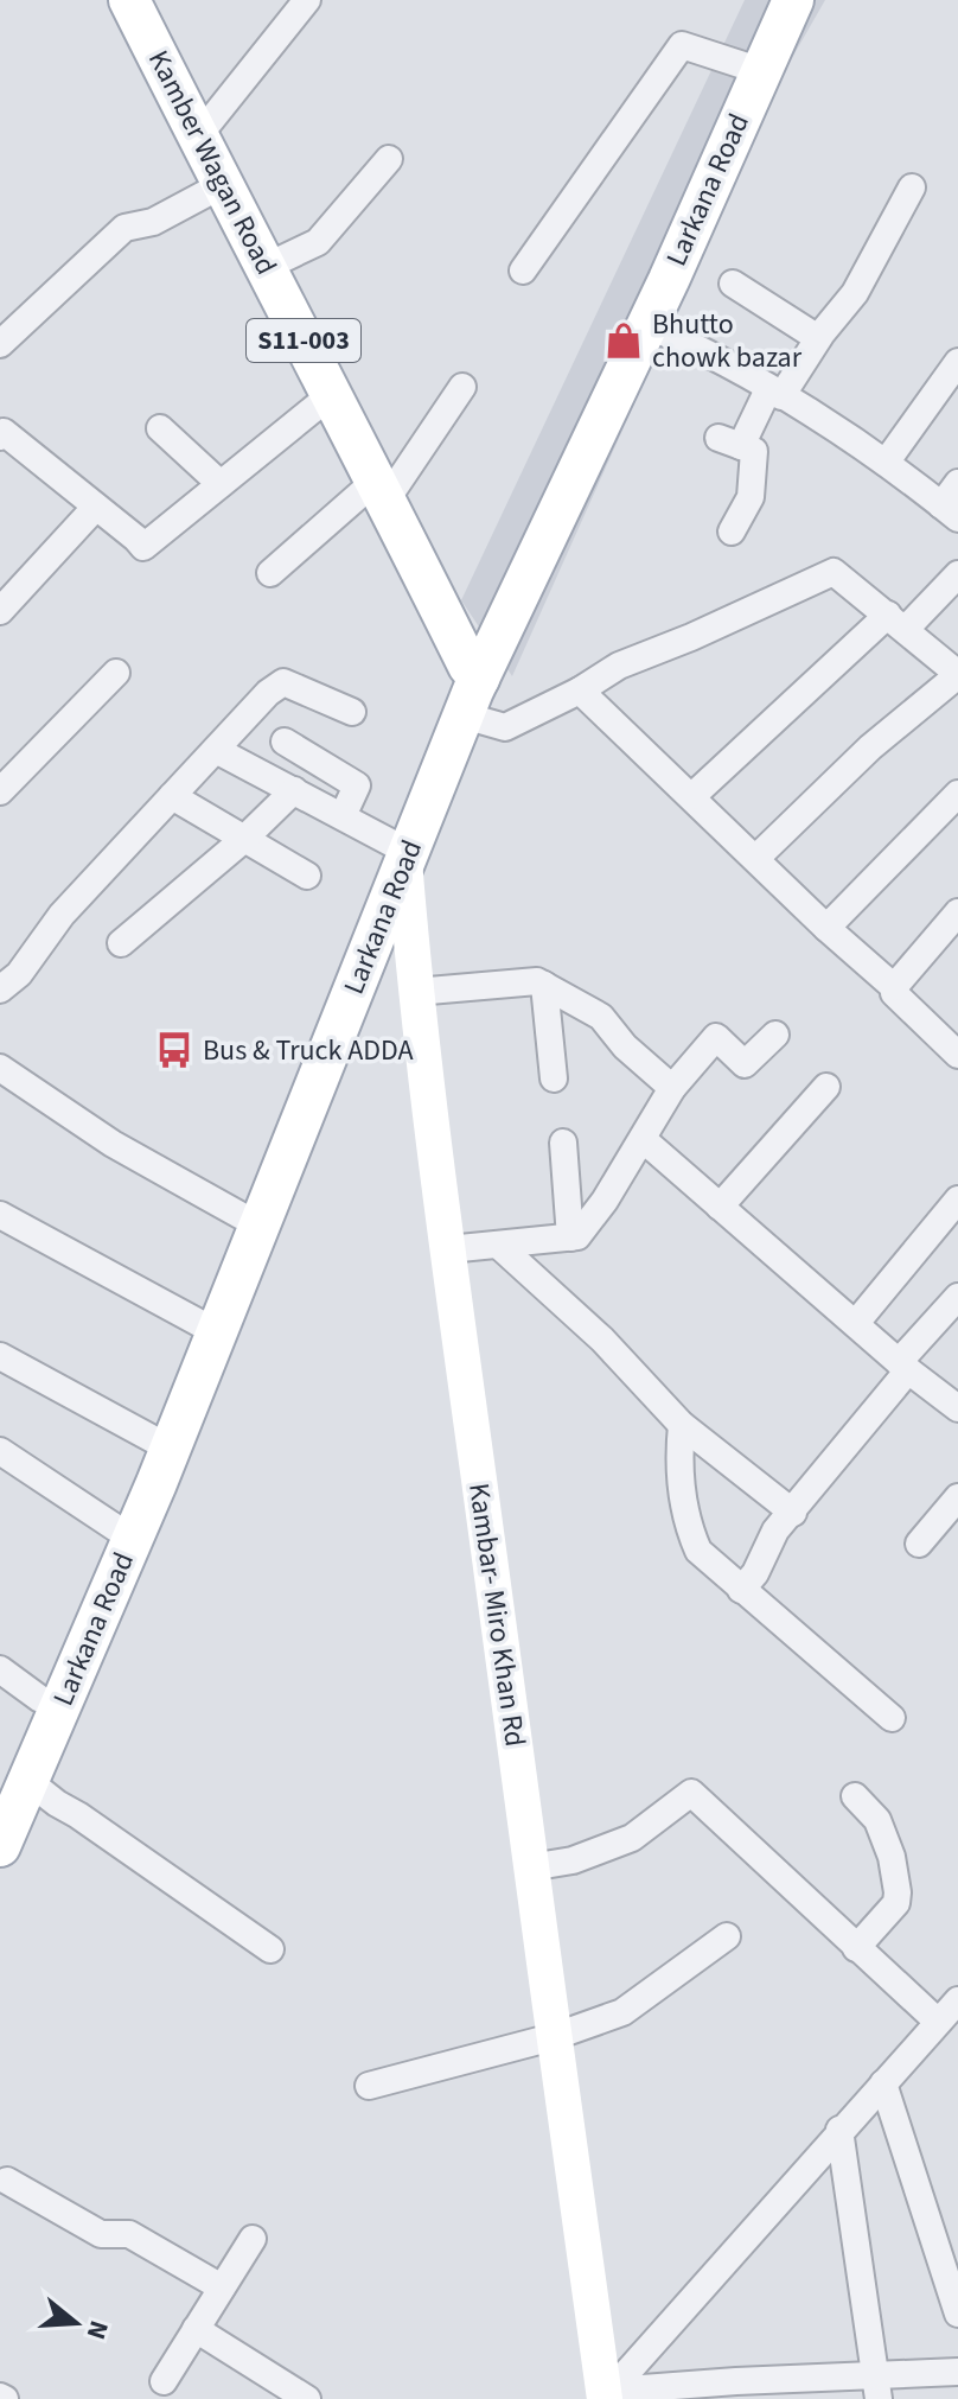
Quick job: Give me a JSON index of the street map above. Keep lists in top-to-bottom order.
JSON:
{
  "streets": {
    "main road": [
      "Kamber Wagan Road",
      "Larkana Road",
      "S11-003",
      "Kambar- Miro Khan Rd"
    ]
  },
  "crossings": [
    ["Kamber Wagan Road", "Larkana Road"],
    ["Larkana Road", "Kambar- Miro Khan Rd"]
  ],
  "places": {
    "shop": ["Bhutto chowk bazar"],
    "bus stop": ["Bus & Truck ADDA"]
  },
  "north": "right"
}
